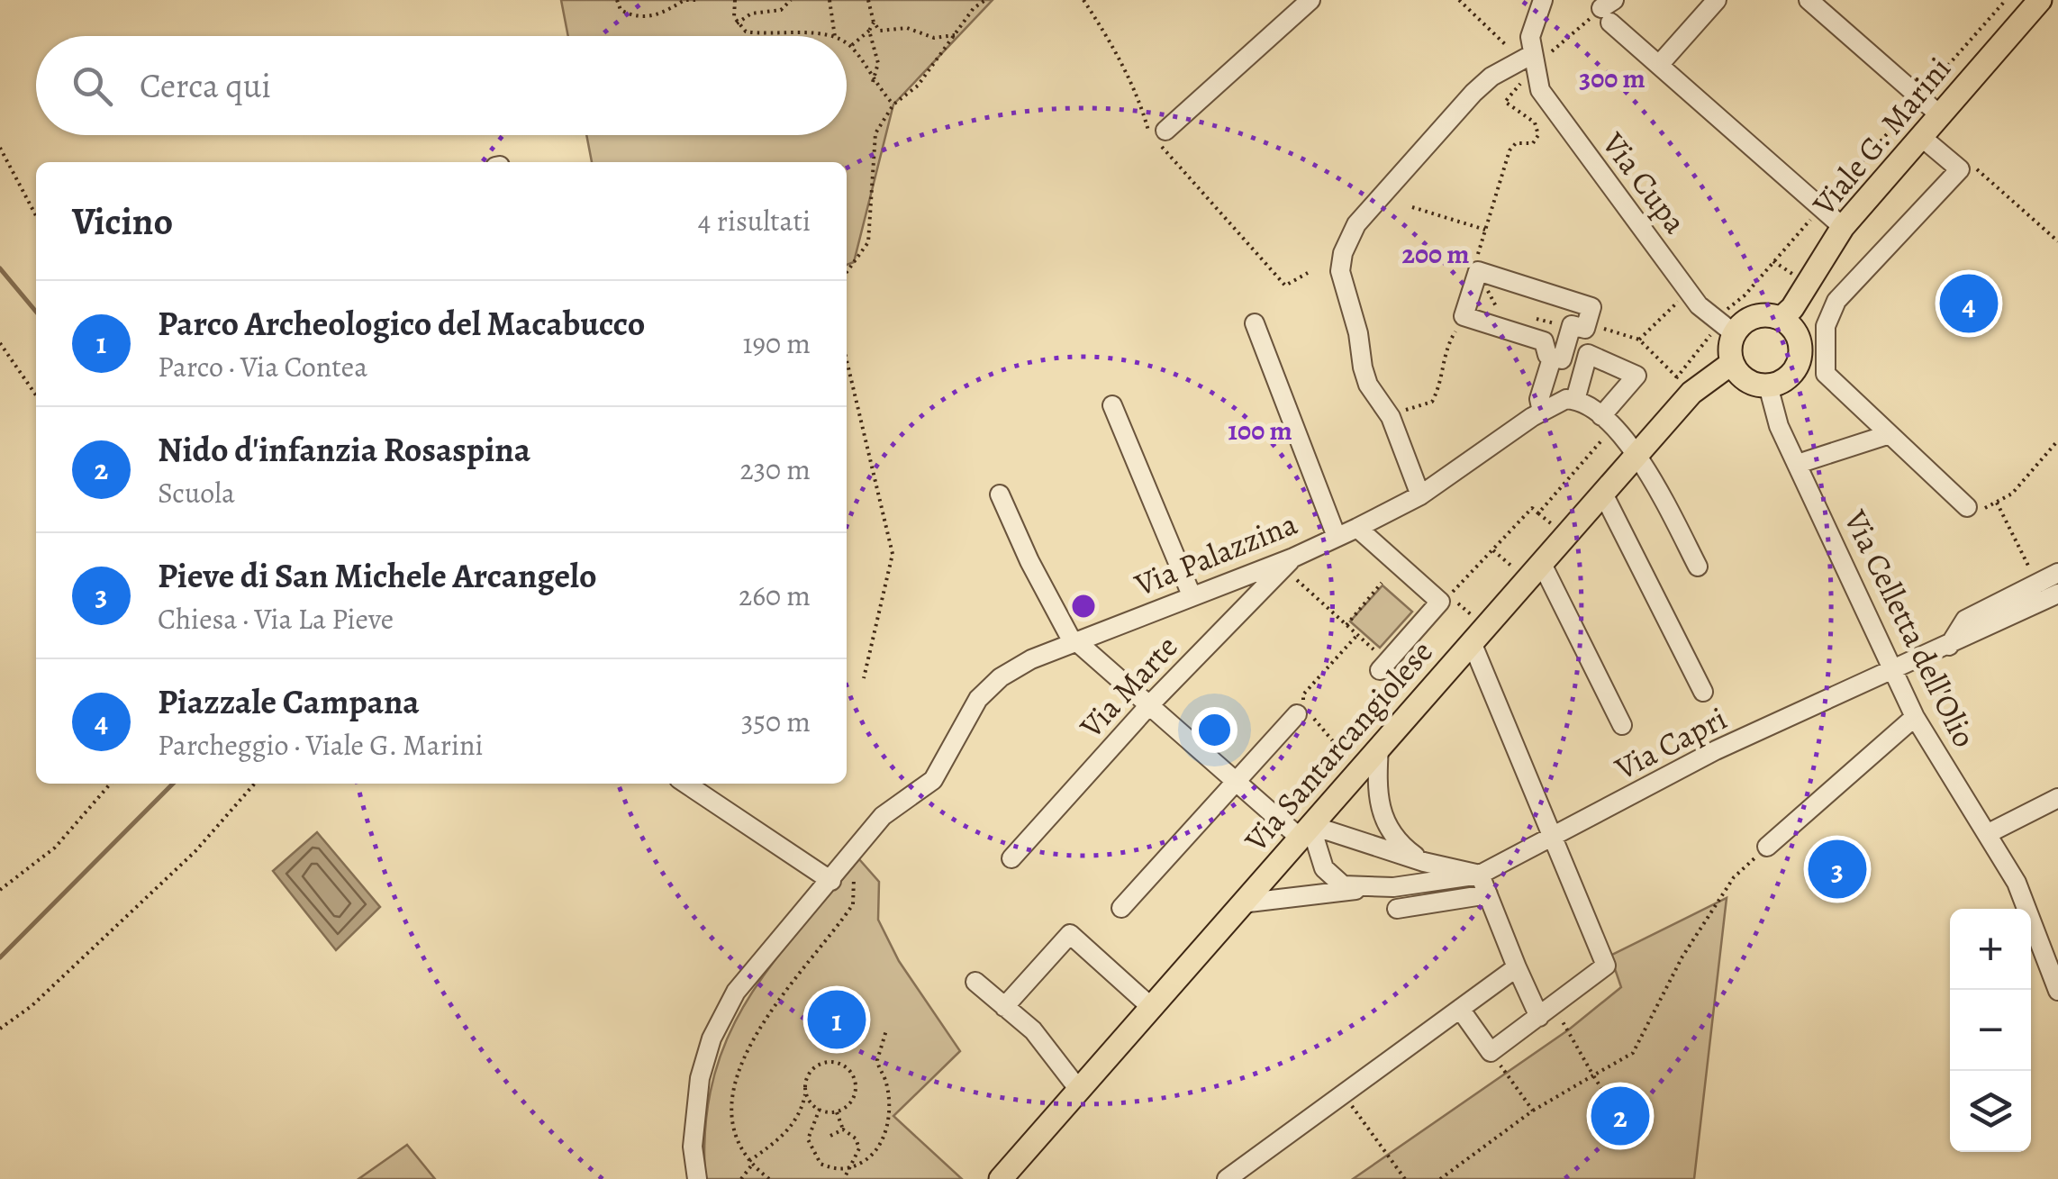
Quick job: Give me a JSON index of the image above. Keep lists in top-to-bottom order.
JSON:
{
  "streets": {
    "main road": ["Viale G. Marini", "Via Santarcangiolese"],
    "street": [
      "Via Cupa",
      "Via Palazzina",
      "Via Celletta dell'Olio",
      "Via Marte",
      "Via Capri"
    ]
  },
  "crossings": [
    ["Viale G. Marini", "Via Cupa"],
    ["Viale G. Marini", "Via Celletta dell'Olio"],
    ["Viale G. Marini", "Via Santarcangiolese"],
    ["Via Cupa", "Via Celletta dell'Olio"],
    ["Via Cupa", "Via Santarcangiolese"],
    ["Via Palazzina", "Via Marte"],
    ["Via Celletta dell'Olio", "Via Capri"],
    ["Via Celletta dell'Olio", "Via Santarcangiolese"],
    ["Via Capri", "Via Santarcangiolese"]
  ],
  "page": {
    "search": "Cerca qui",
    "heading": ["Vicino", "4 risultati"],
    "pins": [
      "4",
      "3",
      "1",
      "2"
    ],
    "list": [
      {
        "mark": "1",
        "name": "Parco Archeologico del Macabucco",
        "note": "Parco · Via Contea",
        "value": "190 m"
      },
      {
        "mark": "2",
        "name": "Nido d'infanzia Rosaspina",
        "note": "Scuola",
        "value": "230 m"
      },
      {
        "mark": "3",
        "name": "Pieve di San Michele Arcangelo",
        "note": "Chiesa · Via La Pieve",
        "value": "260 m"
      },
      {
        "mark": "4",
        "name": "Piazzale Campana",
        "note": "Parcheggio · Viale G. Marini",
        "value": "350 m"
      }
    ],
    "map_buttons": ["+", "−"]
  },
  "rings": ["300 m", "200 m", "100 m"]
}
